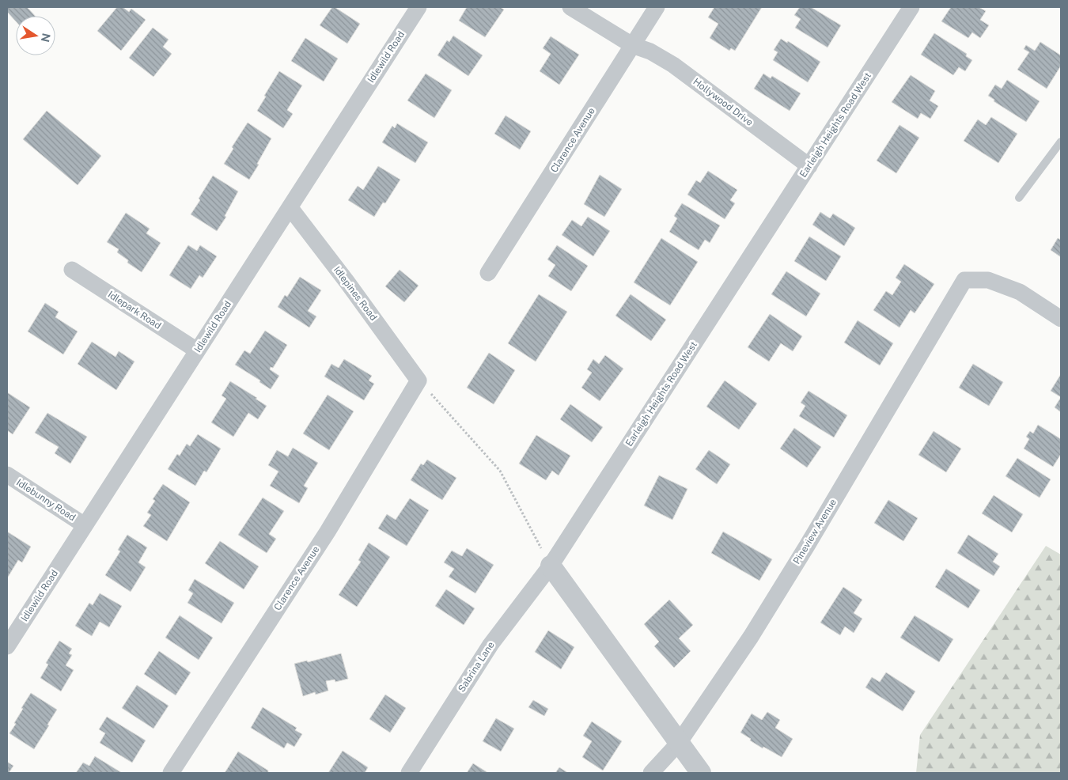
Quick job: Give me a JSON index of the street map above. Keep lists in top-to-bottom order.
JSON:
{
  "streets": {
    "street": [
      "Idlewild Road",
      "Hollywood Drive",
      "Earleigh Heights Road West",
      "Clarence Avenue",
      "Idlepines Road",
      "Idlepark Road",
      "Idlebunny Road",
      "Pineview Avenue",
      "Sabrina Lane"
    ]
  },
  "crossings": [
    ["Idlewild Road", "Idlepines Road"],
    ["Idlewild Road", "Idlepark Road"],
    ["Idlewild Road", "Idlebunny Road"],
    ["Hollywood Drive", "Earleigh Heights Road West"],
    ["Hollywood Drive", "Clarence Avenue"],
    ["Earleigh Heights Road West", "Sabrina Lane"],
    ["Clarence Avenue", "Idlepines Road"]
  ],
  "north": "right"
}
